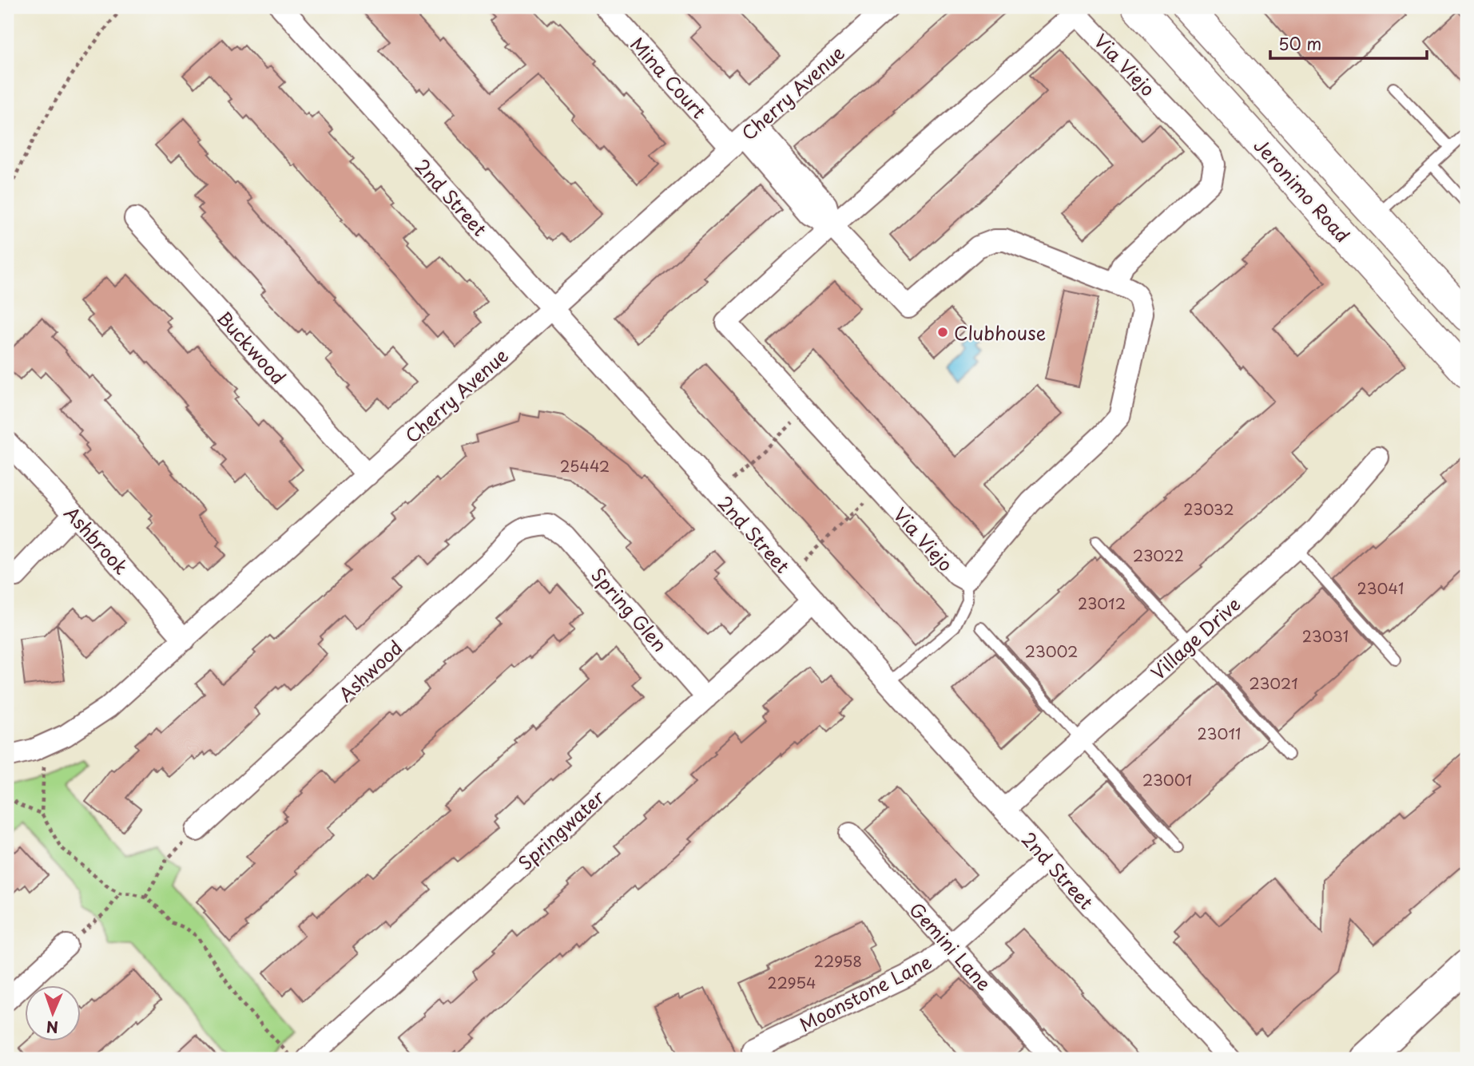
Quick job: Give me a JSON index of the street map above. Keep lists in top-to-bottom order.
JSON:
{
  "streets": {
    "main road": ["Jeronimo Road"],
    "street": [
      "Via Viejo",
      "Mina Court",
      "Cherry Avenue",
      "2nd Street",
      "Buckwood",
      "Ashbrook",
      "Spring Glen",
      "Village Drive",
      "Ashwood",
      "Springwater",
      "Gemini Lane",
      "Moonstone Lane"
    ]
  },
  "crossings": [
    ["Via Viejo", "Mina Court"],
    ["Via Viejo", "Cherry Avenue"],
    ["Mina Court", "Cherry Avenue"],
    ["Cherry Avenue", "2nd Street"],
    ["Cherry Avenue", "Buckwood"],
    ["Cherry Avenue", "Ashbrook"],
    ["2nd Street", "Village Drive"],
    ["2nd Street", "Springwater"],
    ["2nd Street", "Moonstone Lane"],
    ["Spring Glen", "Ashwood"],
    ["Spring Glen", "Springwater"],
    ["Gemini Lane", "Moonstone Lane"]
  ],
  "places": ["Clubhouse"],
  "house_numbers": [
    "25442",
    "23032",
    "23022",
    "23041",
    "23012",
    "23031",
    "23002",
    "23021",
    "23011",
    "23001",
    "22958",
    "22954"
  ],
  "scale_bar": "50 m",
  "north": "bottom"
}
